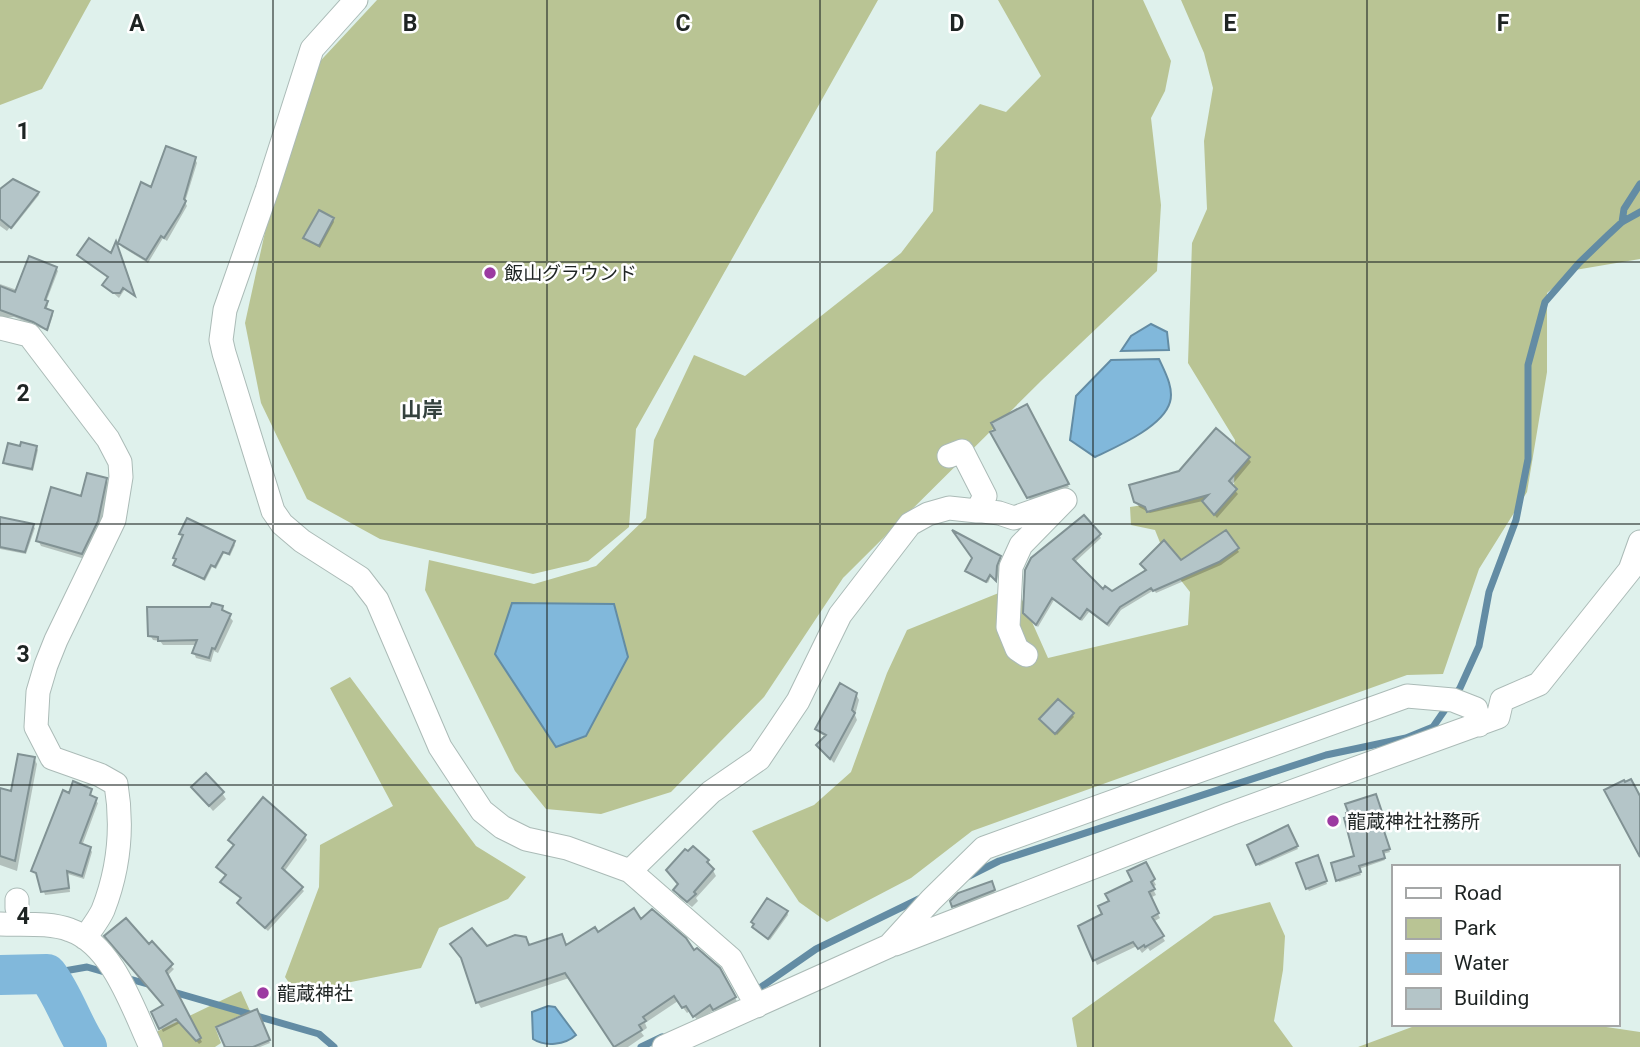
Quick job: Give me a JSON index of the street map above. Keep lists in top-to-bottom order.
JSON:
{
  "districts": ["山岸"],
  "places": ["飯山グラウンド", "龍蔵神社社務所", "龍蔵神社"],
  "legend": [
    "Road",
    "Park",
    "Water",
    "Building"
  ],
  "grid": {
    "columns": [
      "A",
      "B",
      "C",
      "D",
      "E",
      "F"
    ],
    "rows": [
      "1",
      "2",
      "3",
      "4"
    ]
  }
}
